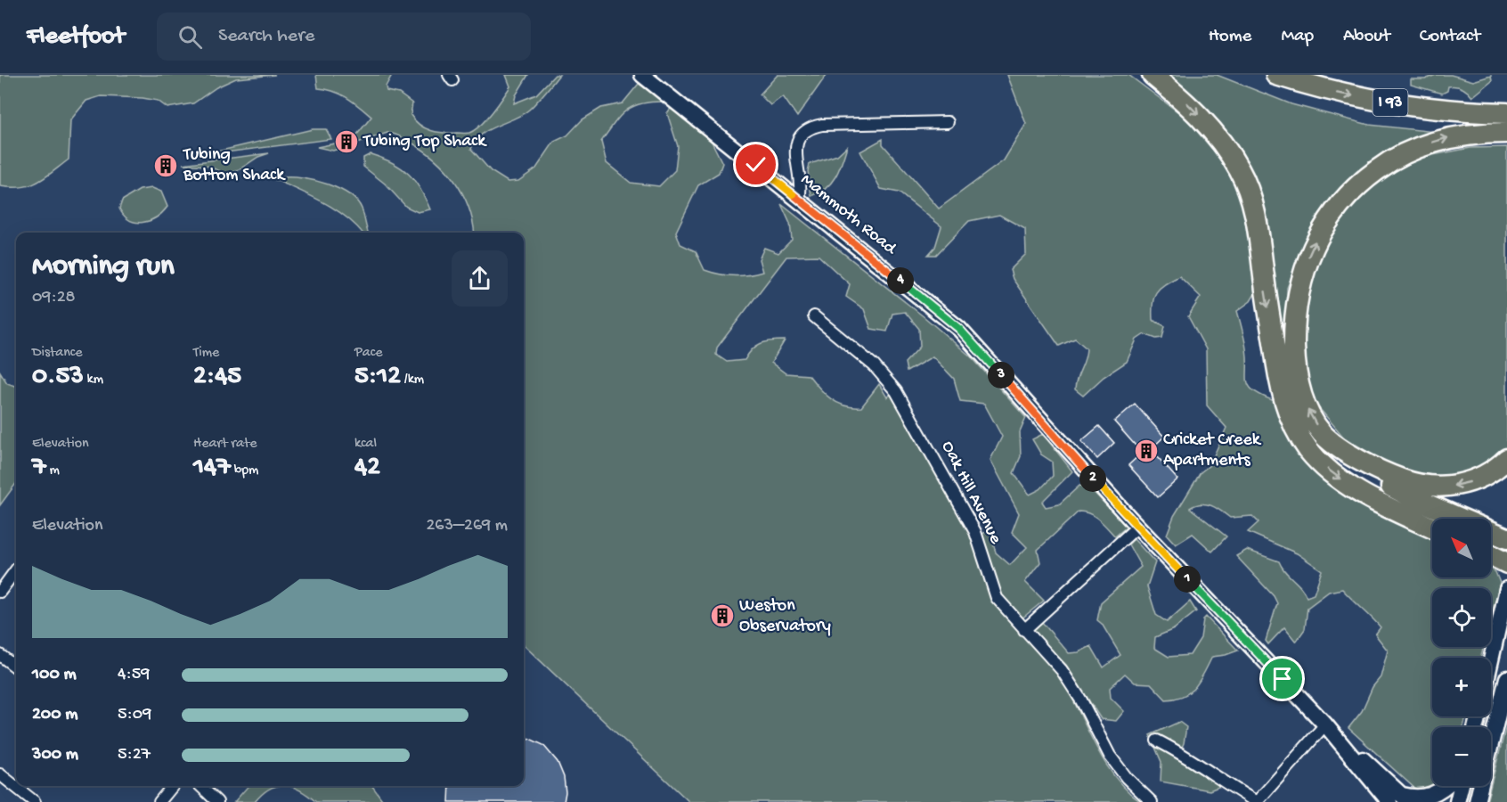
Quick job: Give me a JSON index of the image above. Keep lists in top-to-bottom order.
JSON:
{
  "streets": {
    "highway": ["I 93"],
    "main road": ["Mammoth Road"],
    "street": ["Oak Hill Avenue"]
  },
  "places": {
    "building": [
      "Tubing Top Shack",
      "Tubing Bottom Shack",
      "Cricket Creek Apartments",
      "Weston Observatory"
    ]
  },
  "north": "top left",
  "page": {
    "header": "Fleetfoot",
    "search": "Search here",
    "nav": [
      "Home",
      "Map",
      "About",
      "Contact"
    ],
    "heading": ["Morning run", "09:28"],
    "pins": [
      "4",
      "3",
      "2",
      "1"
    ],
    "stats": [
      ["Distance", "0.53 km"],
      ["Time", "2:45"],
      ["Pace", "5:12 /km"],
      ["Elevation", "7 m"],
      ["Heart rate", "147 bpm"],
      ["kcal", "42"]
    ],
    "chart": ["Elevation", "263–269 m"],
    "map_buttons": ["+", "−"],
    "list": [
      {
        "name": "100 m",
        "note": "4:59"
      },
      {
        "name": "200 m",
        "note": "5:09"
      },
      {
        "name": "300 m",
        "note": "5:27"
      }
    ]
  }
}
